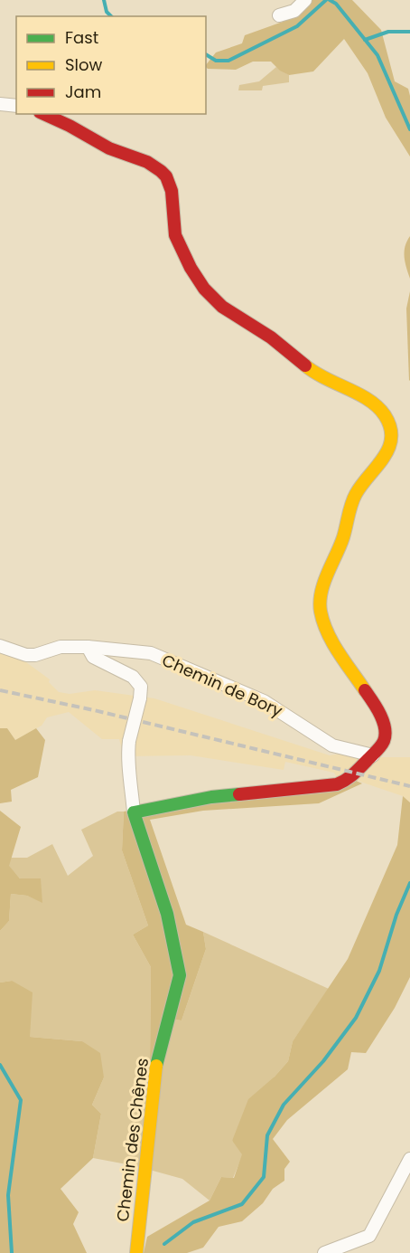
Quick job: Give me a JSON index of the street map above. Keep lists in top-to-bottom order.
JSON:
{
  "streets": {
    "street": ["Chemin de Bory", "Chemin des Chênes"]
  },
  "legend": ["Fast", "Slow", "Jam"]
}
